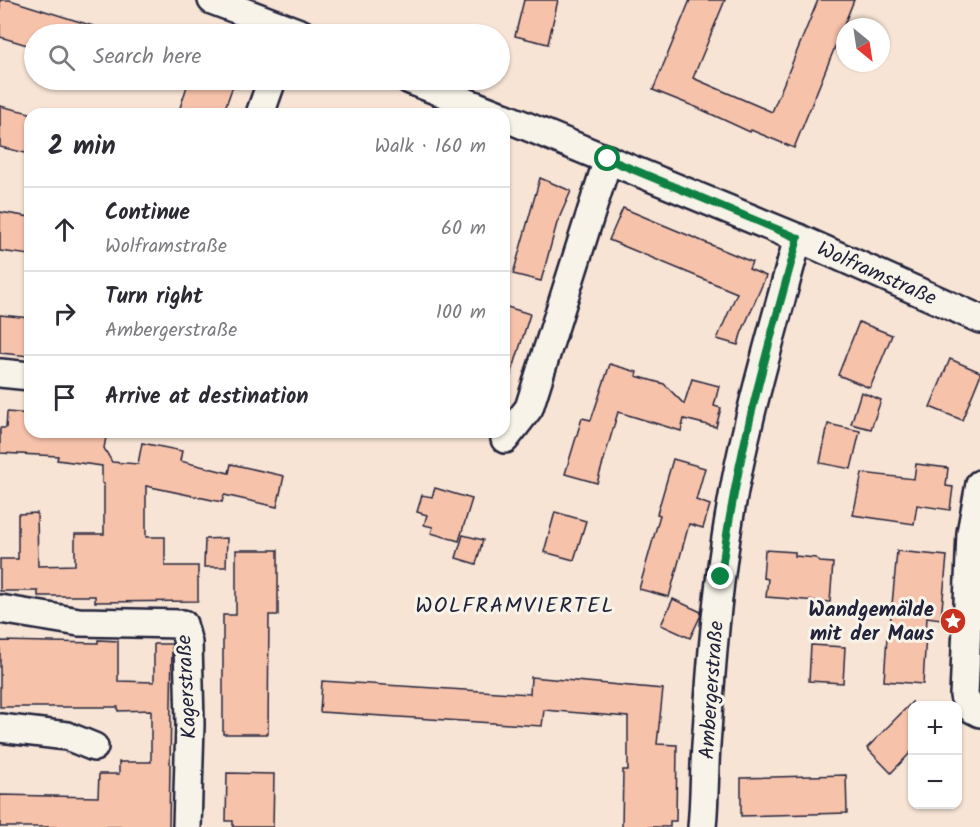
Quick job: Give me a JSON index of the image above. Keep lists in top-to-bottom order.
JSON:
{
  "streets": {
    "street": ["Wolframstraße", "Kagerstraße", "Ambergerstraße"]
  },
  "crossings": [
    ["Wolframstraße", "Ambergerstraße"]
  ],
  "districts": ["WOLFRAMVIERTEL"],
  "places": {
    "place": ["Wandgemälde mit der Maus"]
  },
  "north": "bottom right",
  "page": {
    "search": "Search here",
    "heading": ["2 min", "Walk · 160 m"],
    "list": [
      ["Continue", "Wolframstraße", "60 m"],
      ["Turn right", "Ambergerstraße", "100 m"],
      "Arrive at destination"
    ],
    "map_buttons": ["+", "−"]
  }
}
